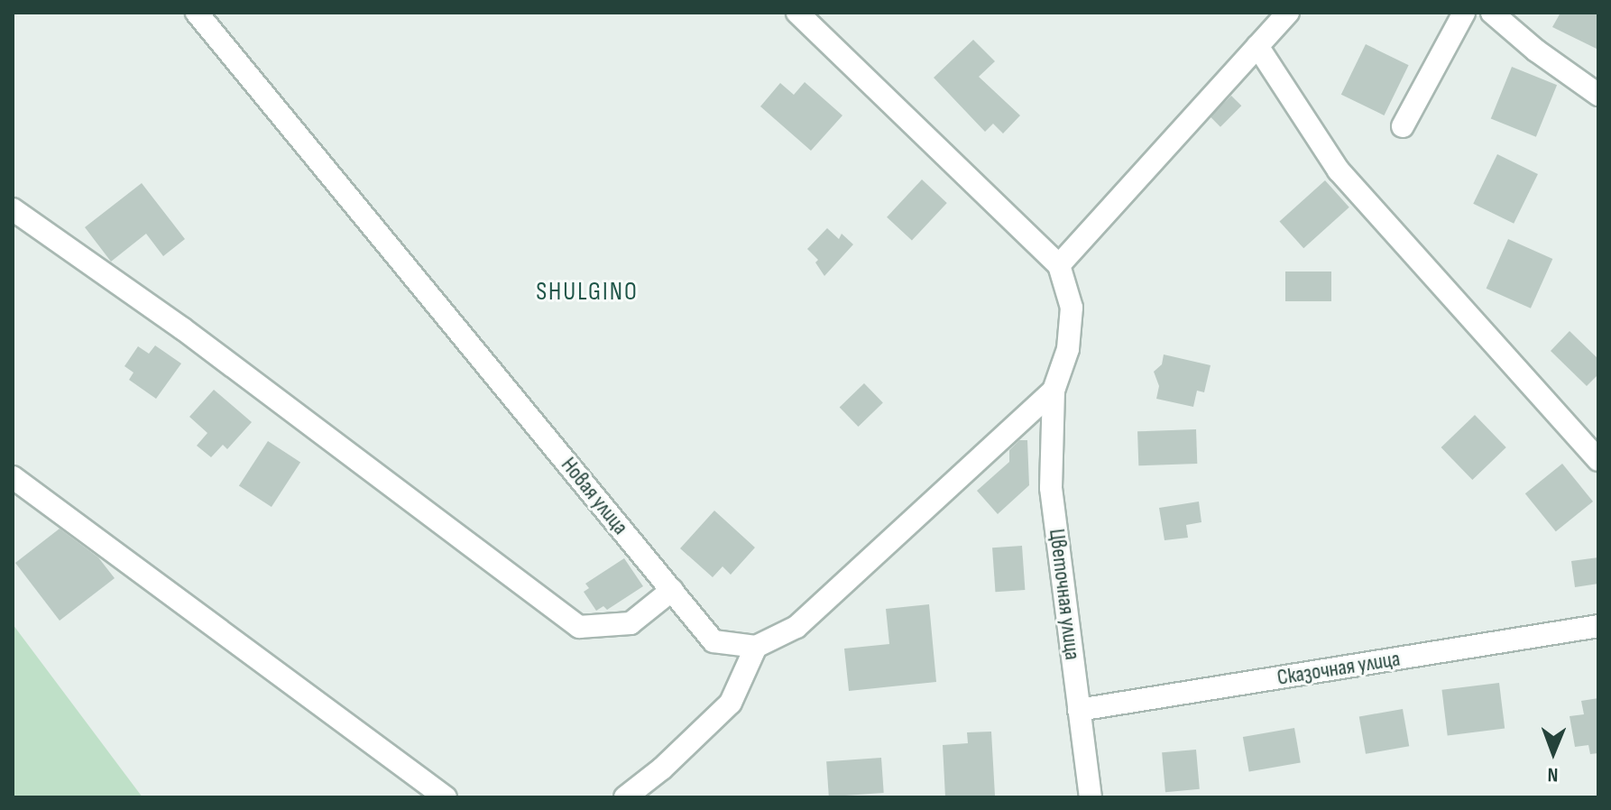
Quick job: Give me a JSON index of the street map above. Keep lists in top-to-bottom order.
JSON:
{
  "streets": {
    "street": ["Новая улица", "Цветочная улица", "Сказочная улица"]
  },
  "crossings": [
    ["Цветочная улица", "Сказочная улица"]
  ],
  "districts": ["SHULGINO"],
  "north": "bottom"
}
